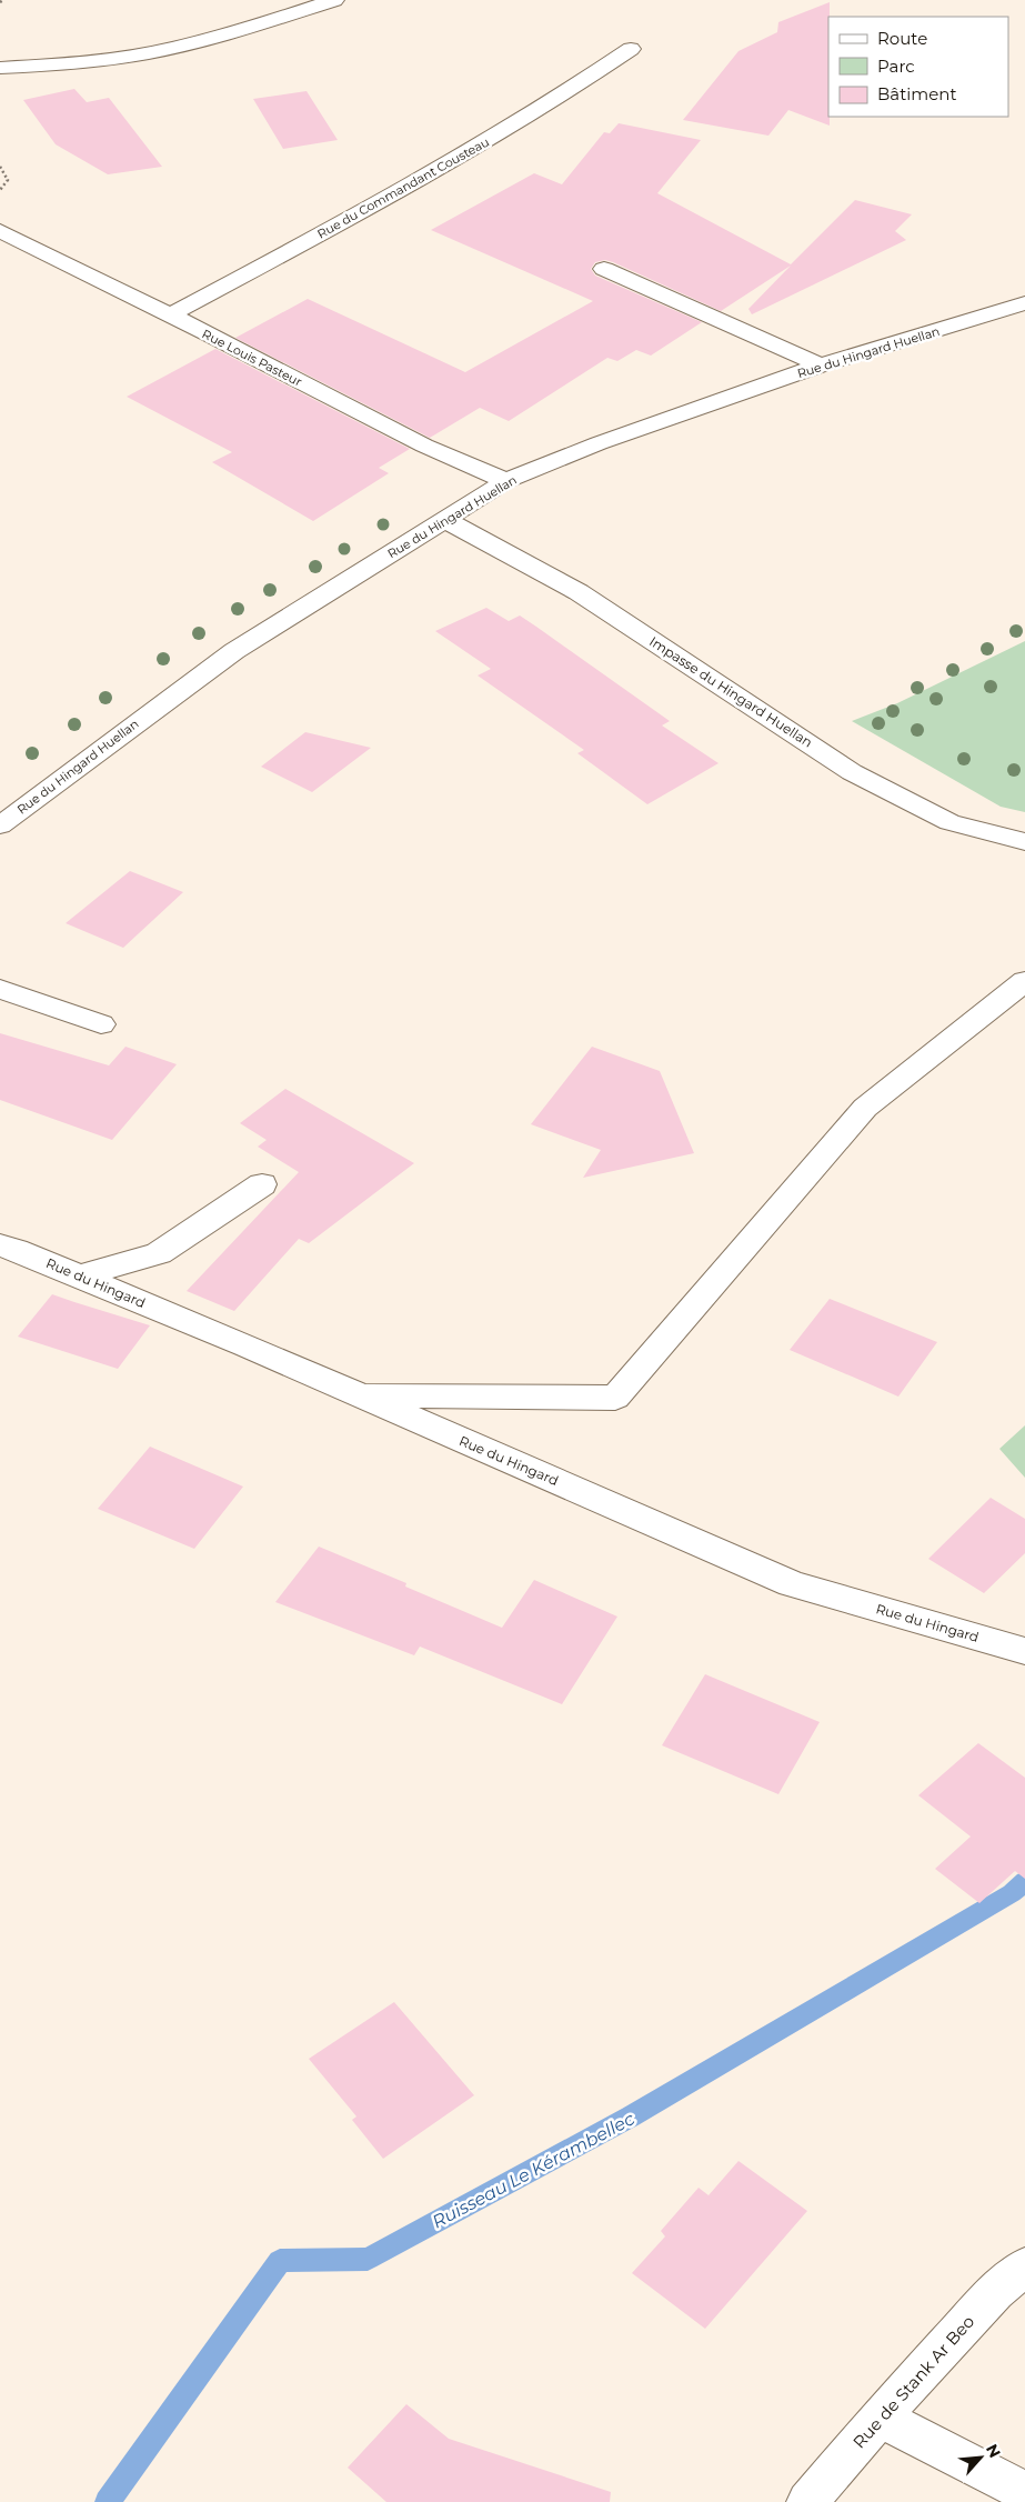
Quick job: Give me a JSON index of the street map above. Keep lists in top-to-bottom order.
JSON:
{
  "streets": {
    "street": [
      "Rue du Commandant Cousteau",
      "Rue du Hingard Huellan",
      "Rue Louis Pasteur",
      "Impasse du Hingard Huellan",
      "Rue du Hingard",
      "Rue de Stank Ar Beo"
    ]
  },
  "crossings": [
    ["Rue du Commandant Cousteau", "Rue Louis Pasteur"],
    ["Rue du Hingard Huellan", "Rue Louis Pasteur"],
    ["Rue du Hingard Huellan", "Impasse du Hingard Huellan"]
  ],
  "water": ["Ruisseau Le Kérambellec"],
  "legend": ["Route", "Parc", "Bâtiment"],
  "north": "top right"
}
